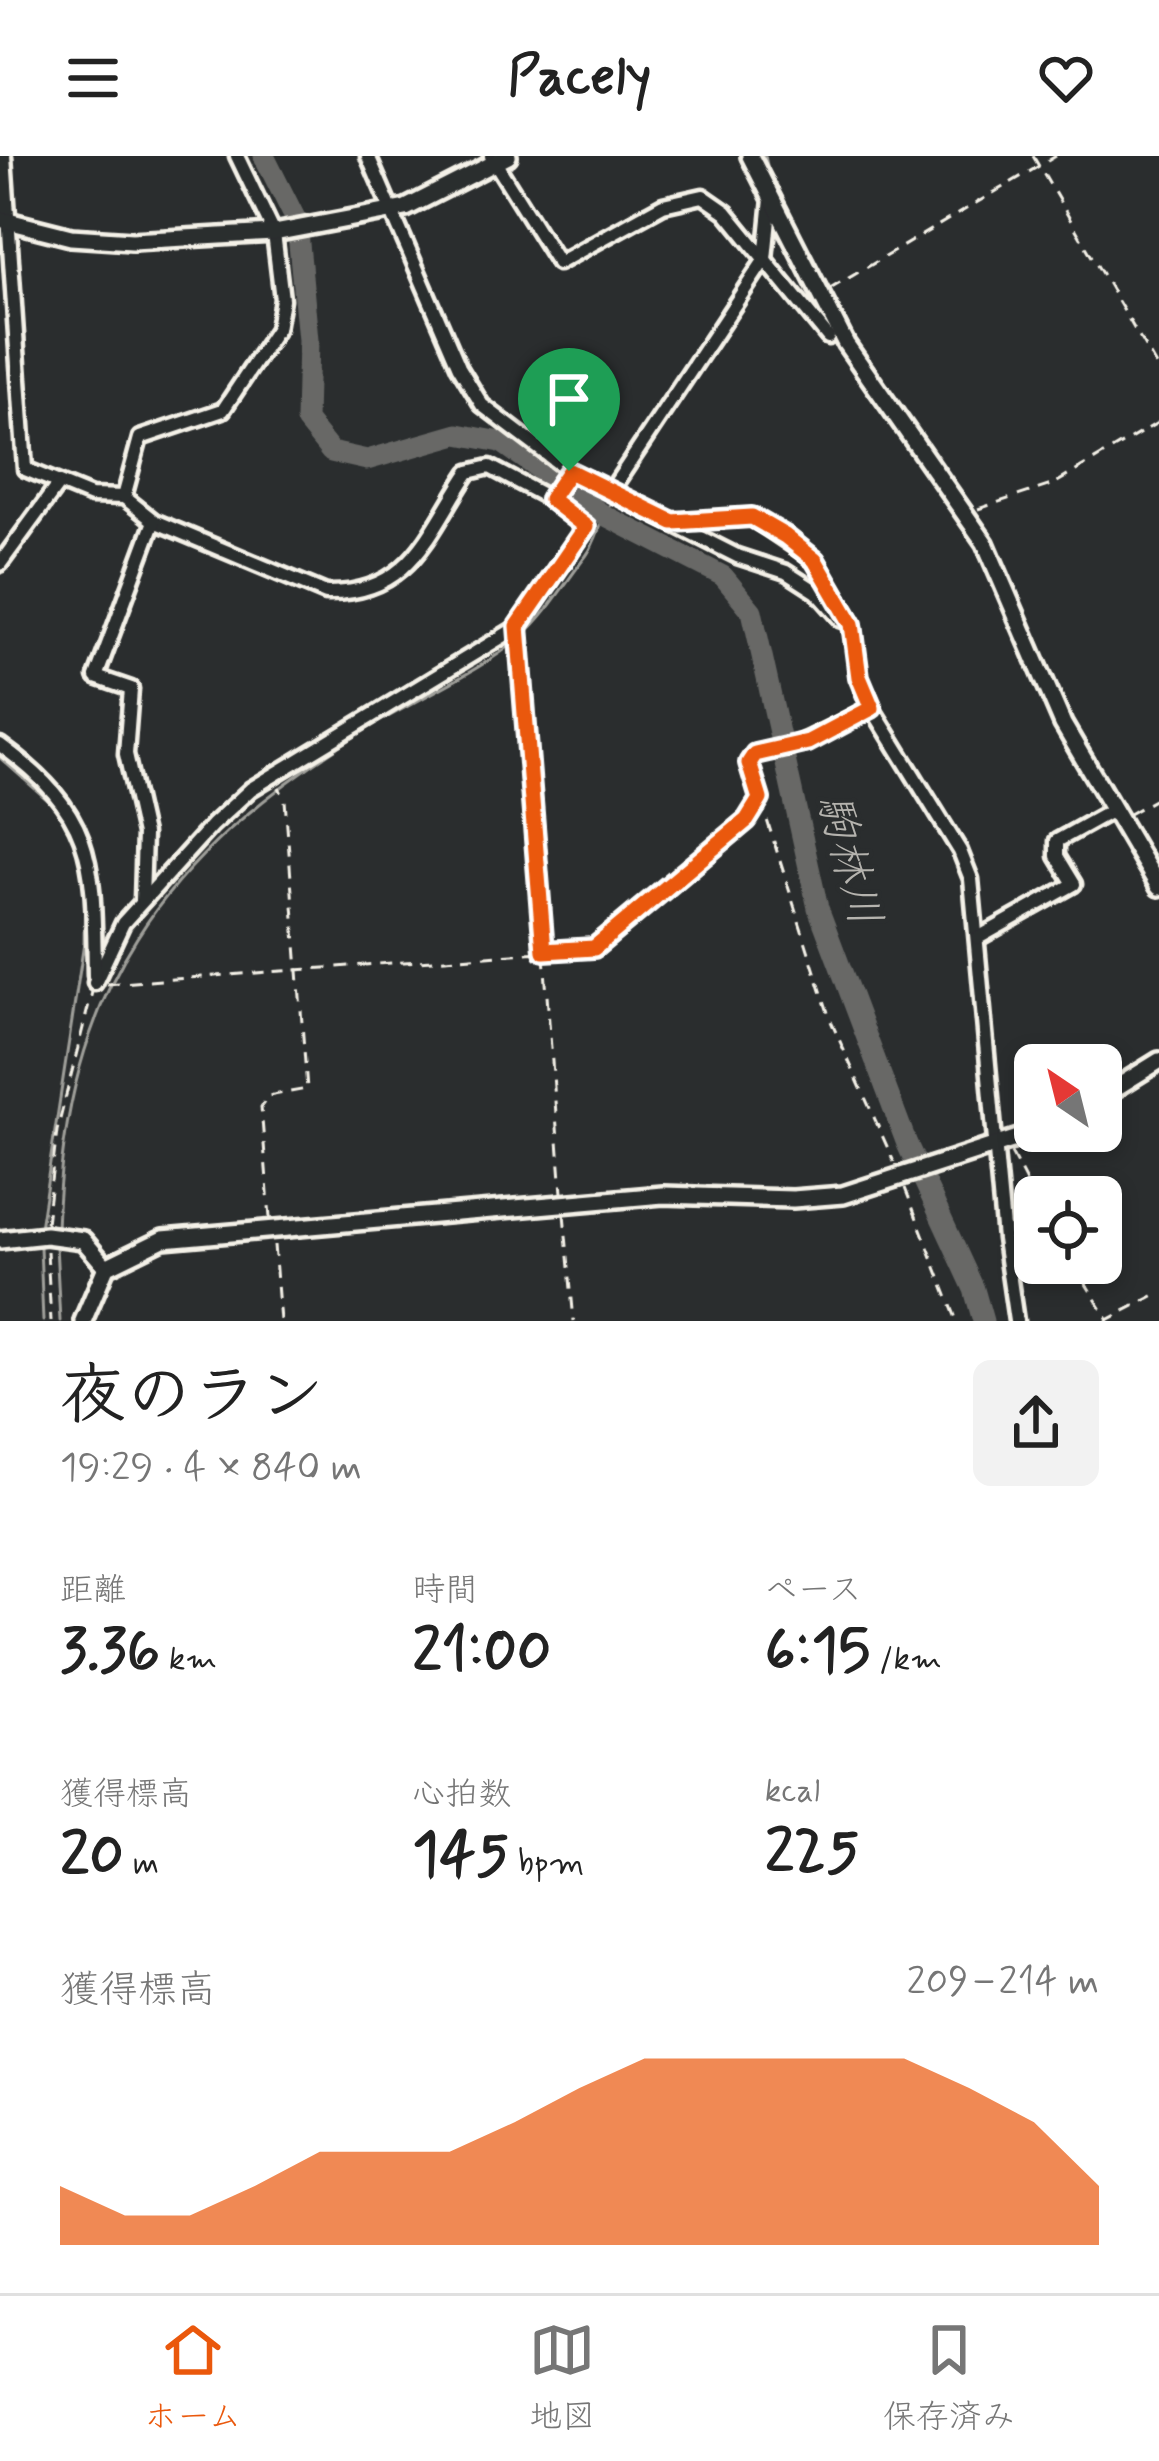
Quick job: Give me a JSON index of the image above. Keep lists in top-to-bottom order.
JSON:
{
  "water": ["駒林川"],
  "north": "top left",
  "page": {
    "header": "Pacely",
    "heading": ["夜のラン", "19:29 · 4 × 840 m"],
    "stats": [
      ["距離", "3.36 km"],
      ["時間", "21:00"],
      ["ペース", "6:15 /km"],
      ["獲得標高", "20 m"],
      ["心拍数", "145 bpm"],
      ["kcal", "225"]
    ],
    "chart": ["獲得標高", "209–214 m"],
    "tabs": ["ホーム", "地図", "保存済み"]
  }
}
